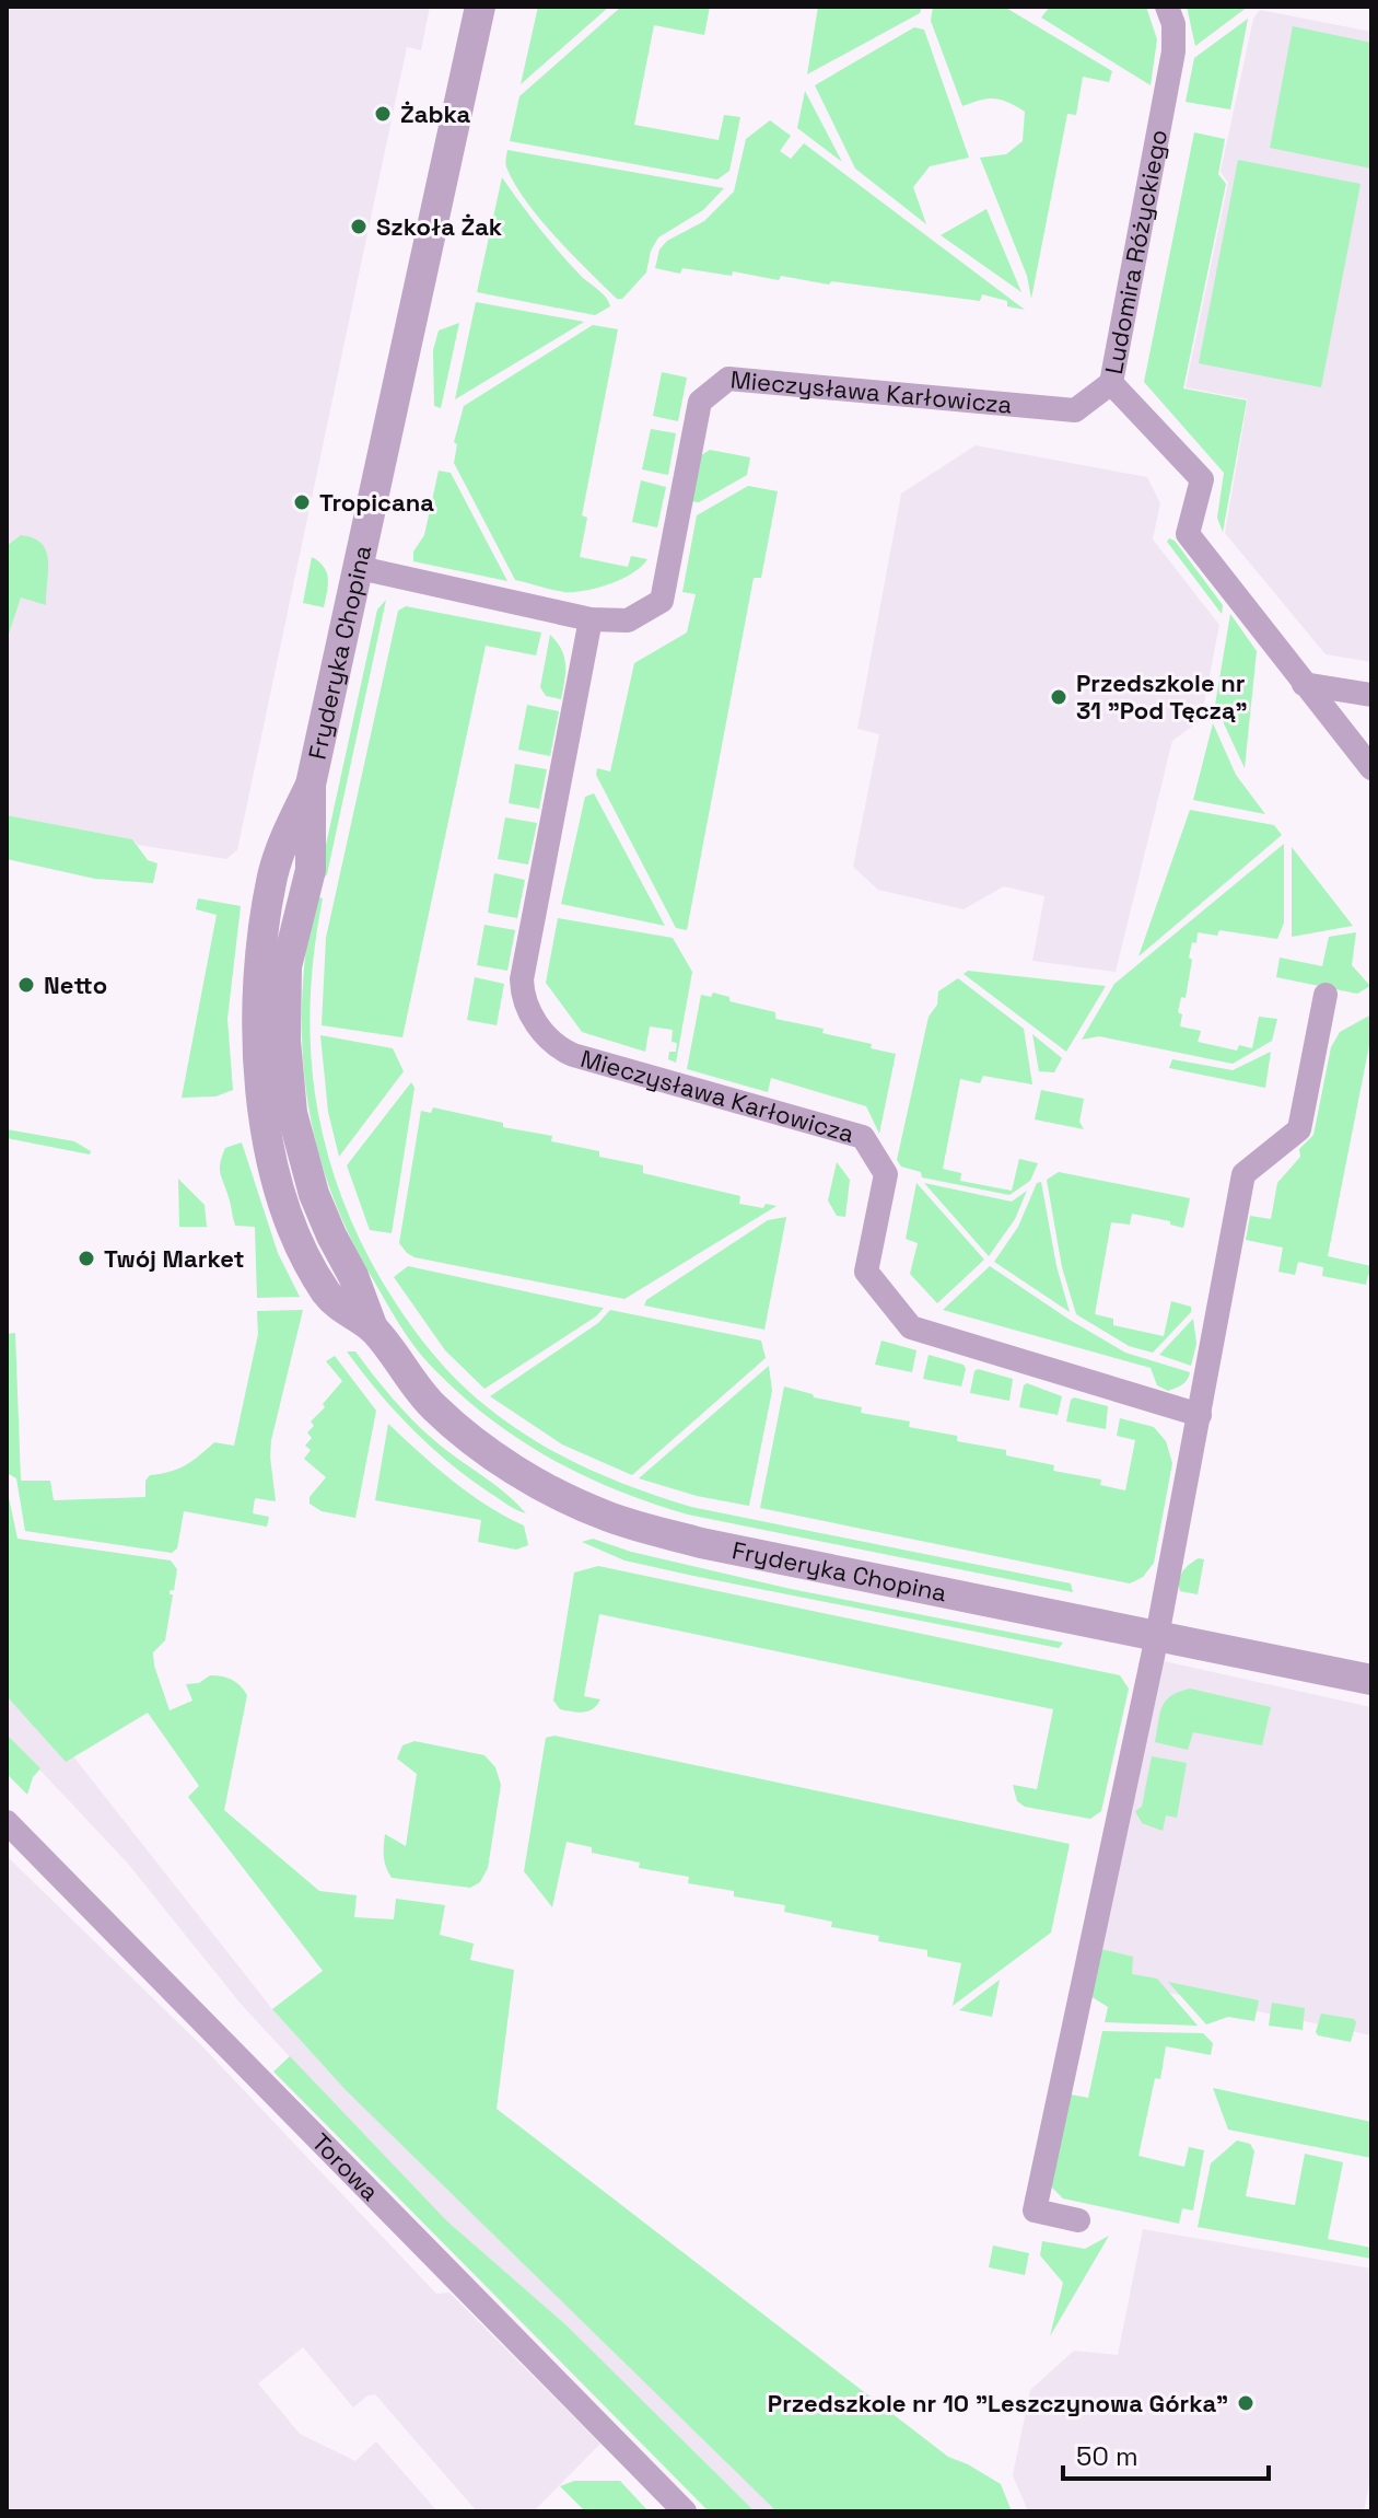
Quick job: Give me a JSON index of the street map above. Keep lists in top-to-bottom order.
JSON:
{
  "streets": {
    "street": [
      "Ludomira Różyckiego",
      "Mieczysława Karłowicza",
      "Fryderyka Chopina",
      "Torowa"
    ]
  },
  "crossings": [
    ["Ludomira Różyckiego", "Mieczysława Karłowicza"],
    ["Mieczysława Karłowicza", "Fryderyka Chopina"]
  ],
  "places": [
    "Żabka",
    "Szkoła Żak",
    "Tropicana",
    "Przedszkole nr 31 \"Pod Tęczą\"",
    "Netto",
    "Twój Market",
    "Przedszkole nr 10 \"Leszczynowa Górka\""
  ],
  "scale_bar": "50 m"
}
